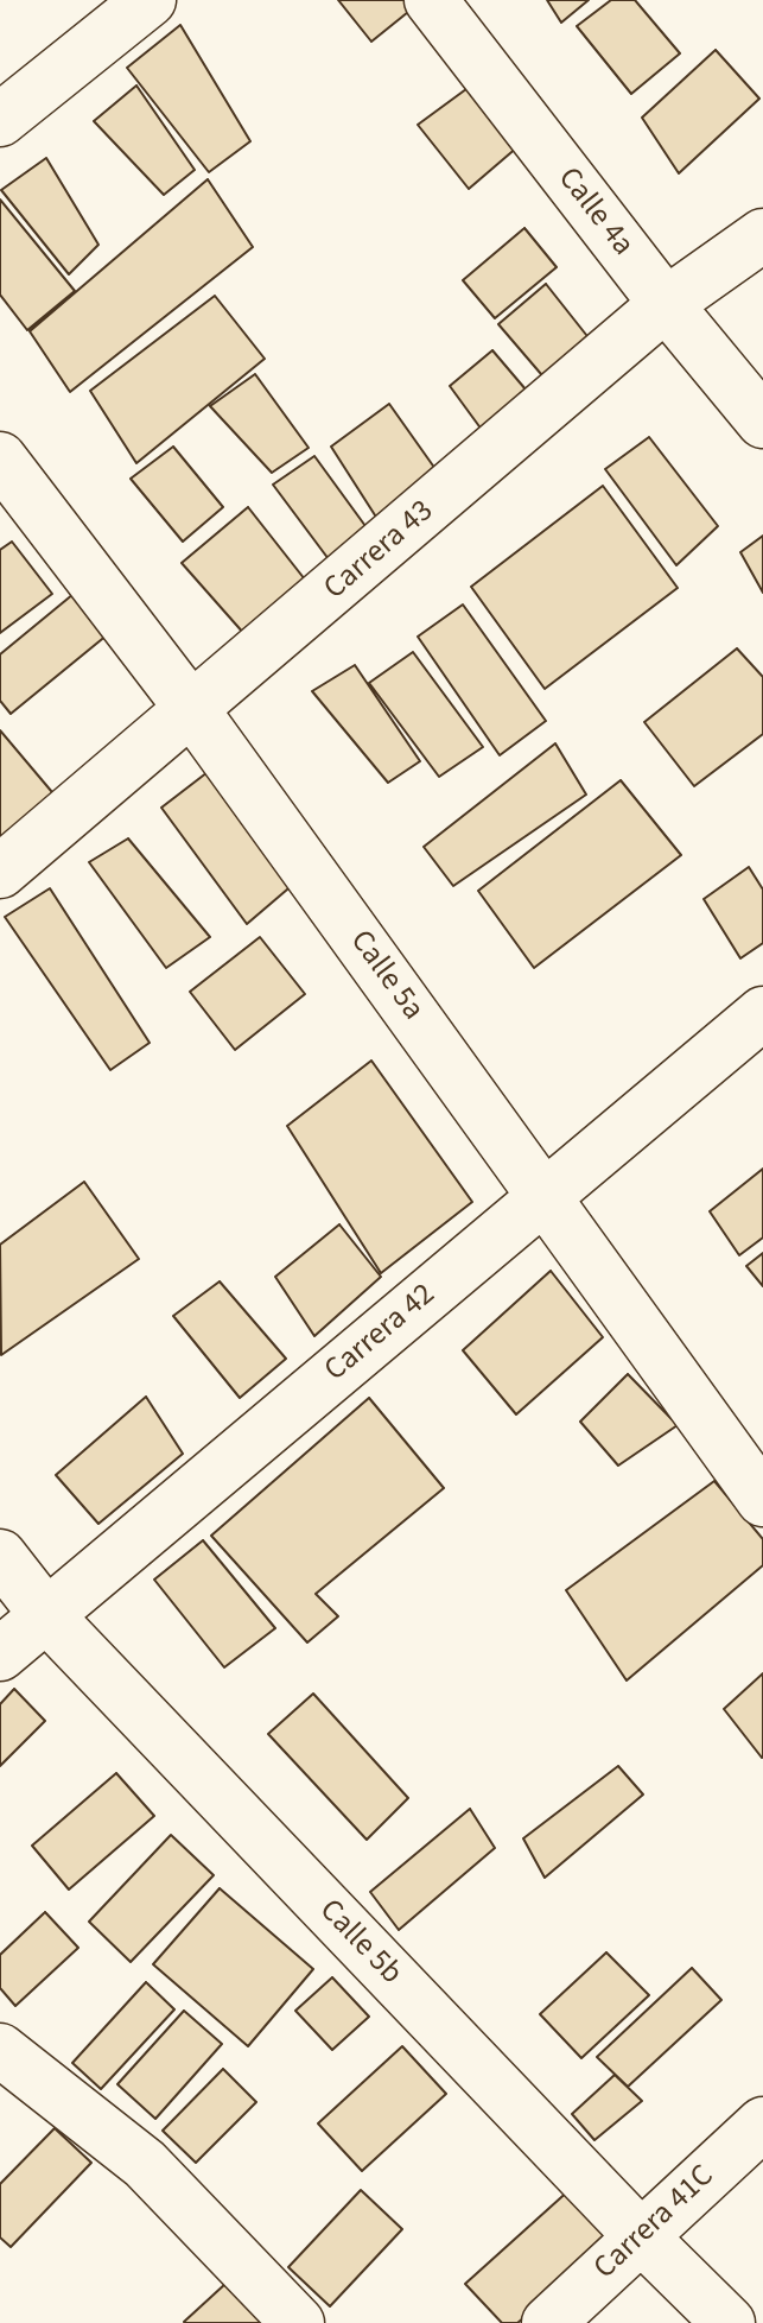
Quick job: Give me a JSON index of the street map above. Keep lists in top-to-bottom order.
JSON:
{
  "streets": {
    "street": [
      "Calle 4a",
      "Carrera 43",
      "Calle 5a",
      "Carrera 42",
      "Calle 5b",
      "Carrera 41C"
    ]
  },
  "crossings": [
    ["Calle 4a", "Carrera 43"],
    ["Carrera 43", "Calle 5a"],
    ["Calle 5a", "Carrera 42"],
    ["Carrera 42", "Calle 5b"],
    ["Calle 5b", "Carrera 41C"]
  ]
}
